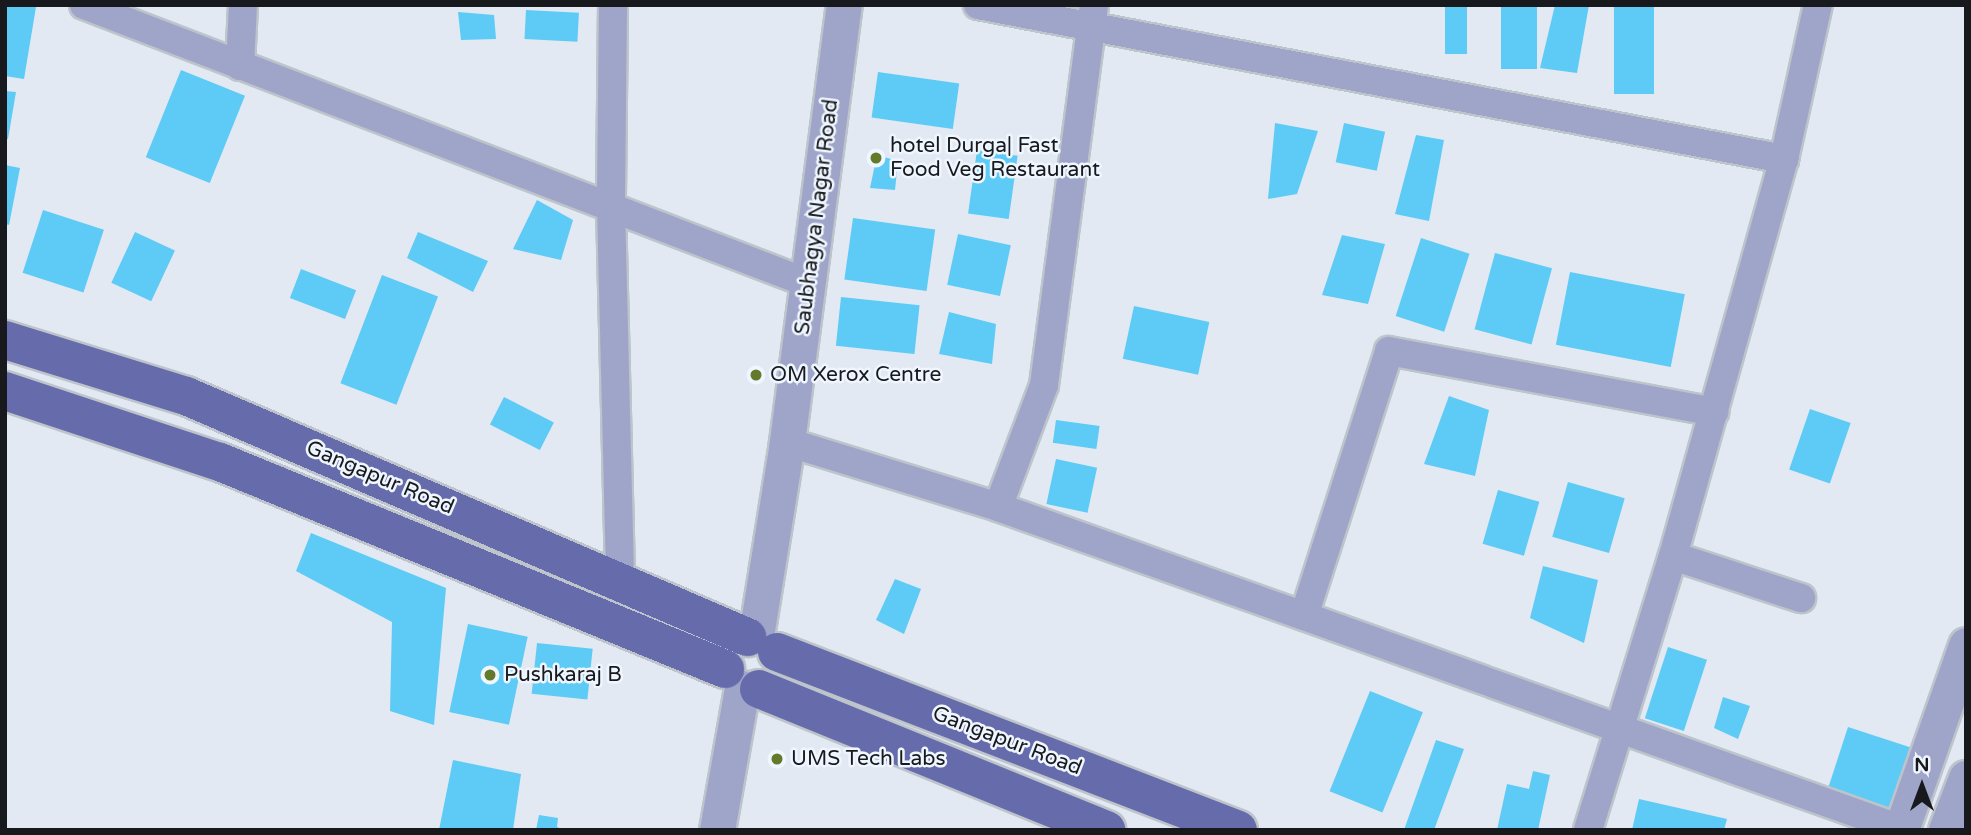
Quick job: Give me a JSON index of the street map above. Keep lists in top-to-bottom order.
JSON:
{
  "streets": {
    "main road": ["Gangapur Road"],
    "street": ["Saubhagya Nagar Road"]
  },
  "crossings": [
    ["Saubhagya Nagar Road", "Gangapur Road"]
  ],
  "places": [
    "hotel Durga| Fast Food Veg Restaurant",
    "OM Xerox Centre",
    "Pushkaraj B",
    "UMS Tech Labs"
  ],
  "north": "top"
}
